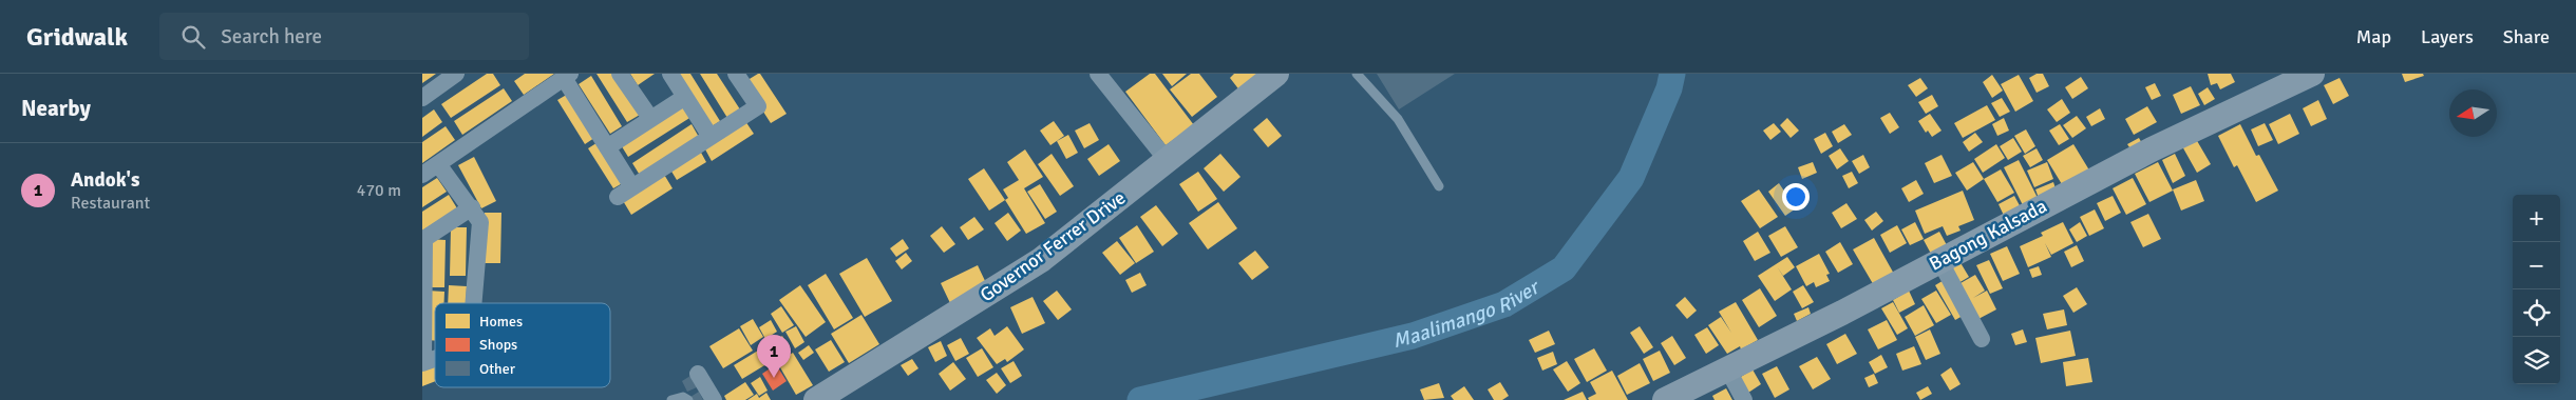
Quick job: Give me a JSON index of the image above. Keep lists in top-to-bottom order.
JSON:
{
  "streets": {
    "street": ["Bagong Kalsada", "Governor Ferrer Drive"]
  },
  "water": ["Maalimango River"],
  "legend": ["Homes", "Shops", "Other"],
  "north": "left",
  "page": {
    "header": "Gridwalk",
    "search": "Search here",
    "nav": ["Map", "Layers", "Share"],
    "heading": "Nearby",
    "list": [
      {
        "mark": "1",
        "name": "Andok's",
        "note": "Restaurant",
        "value": "470 m"
      }
    ],
    "map_buttons": ["+", "−"],
    "pins": "1"
  }
}
